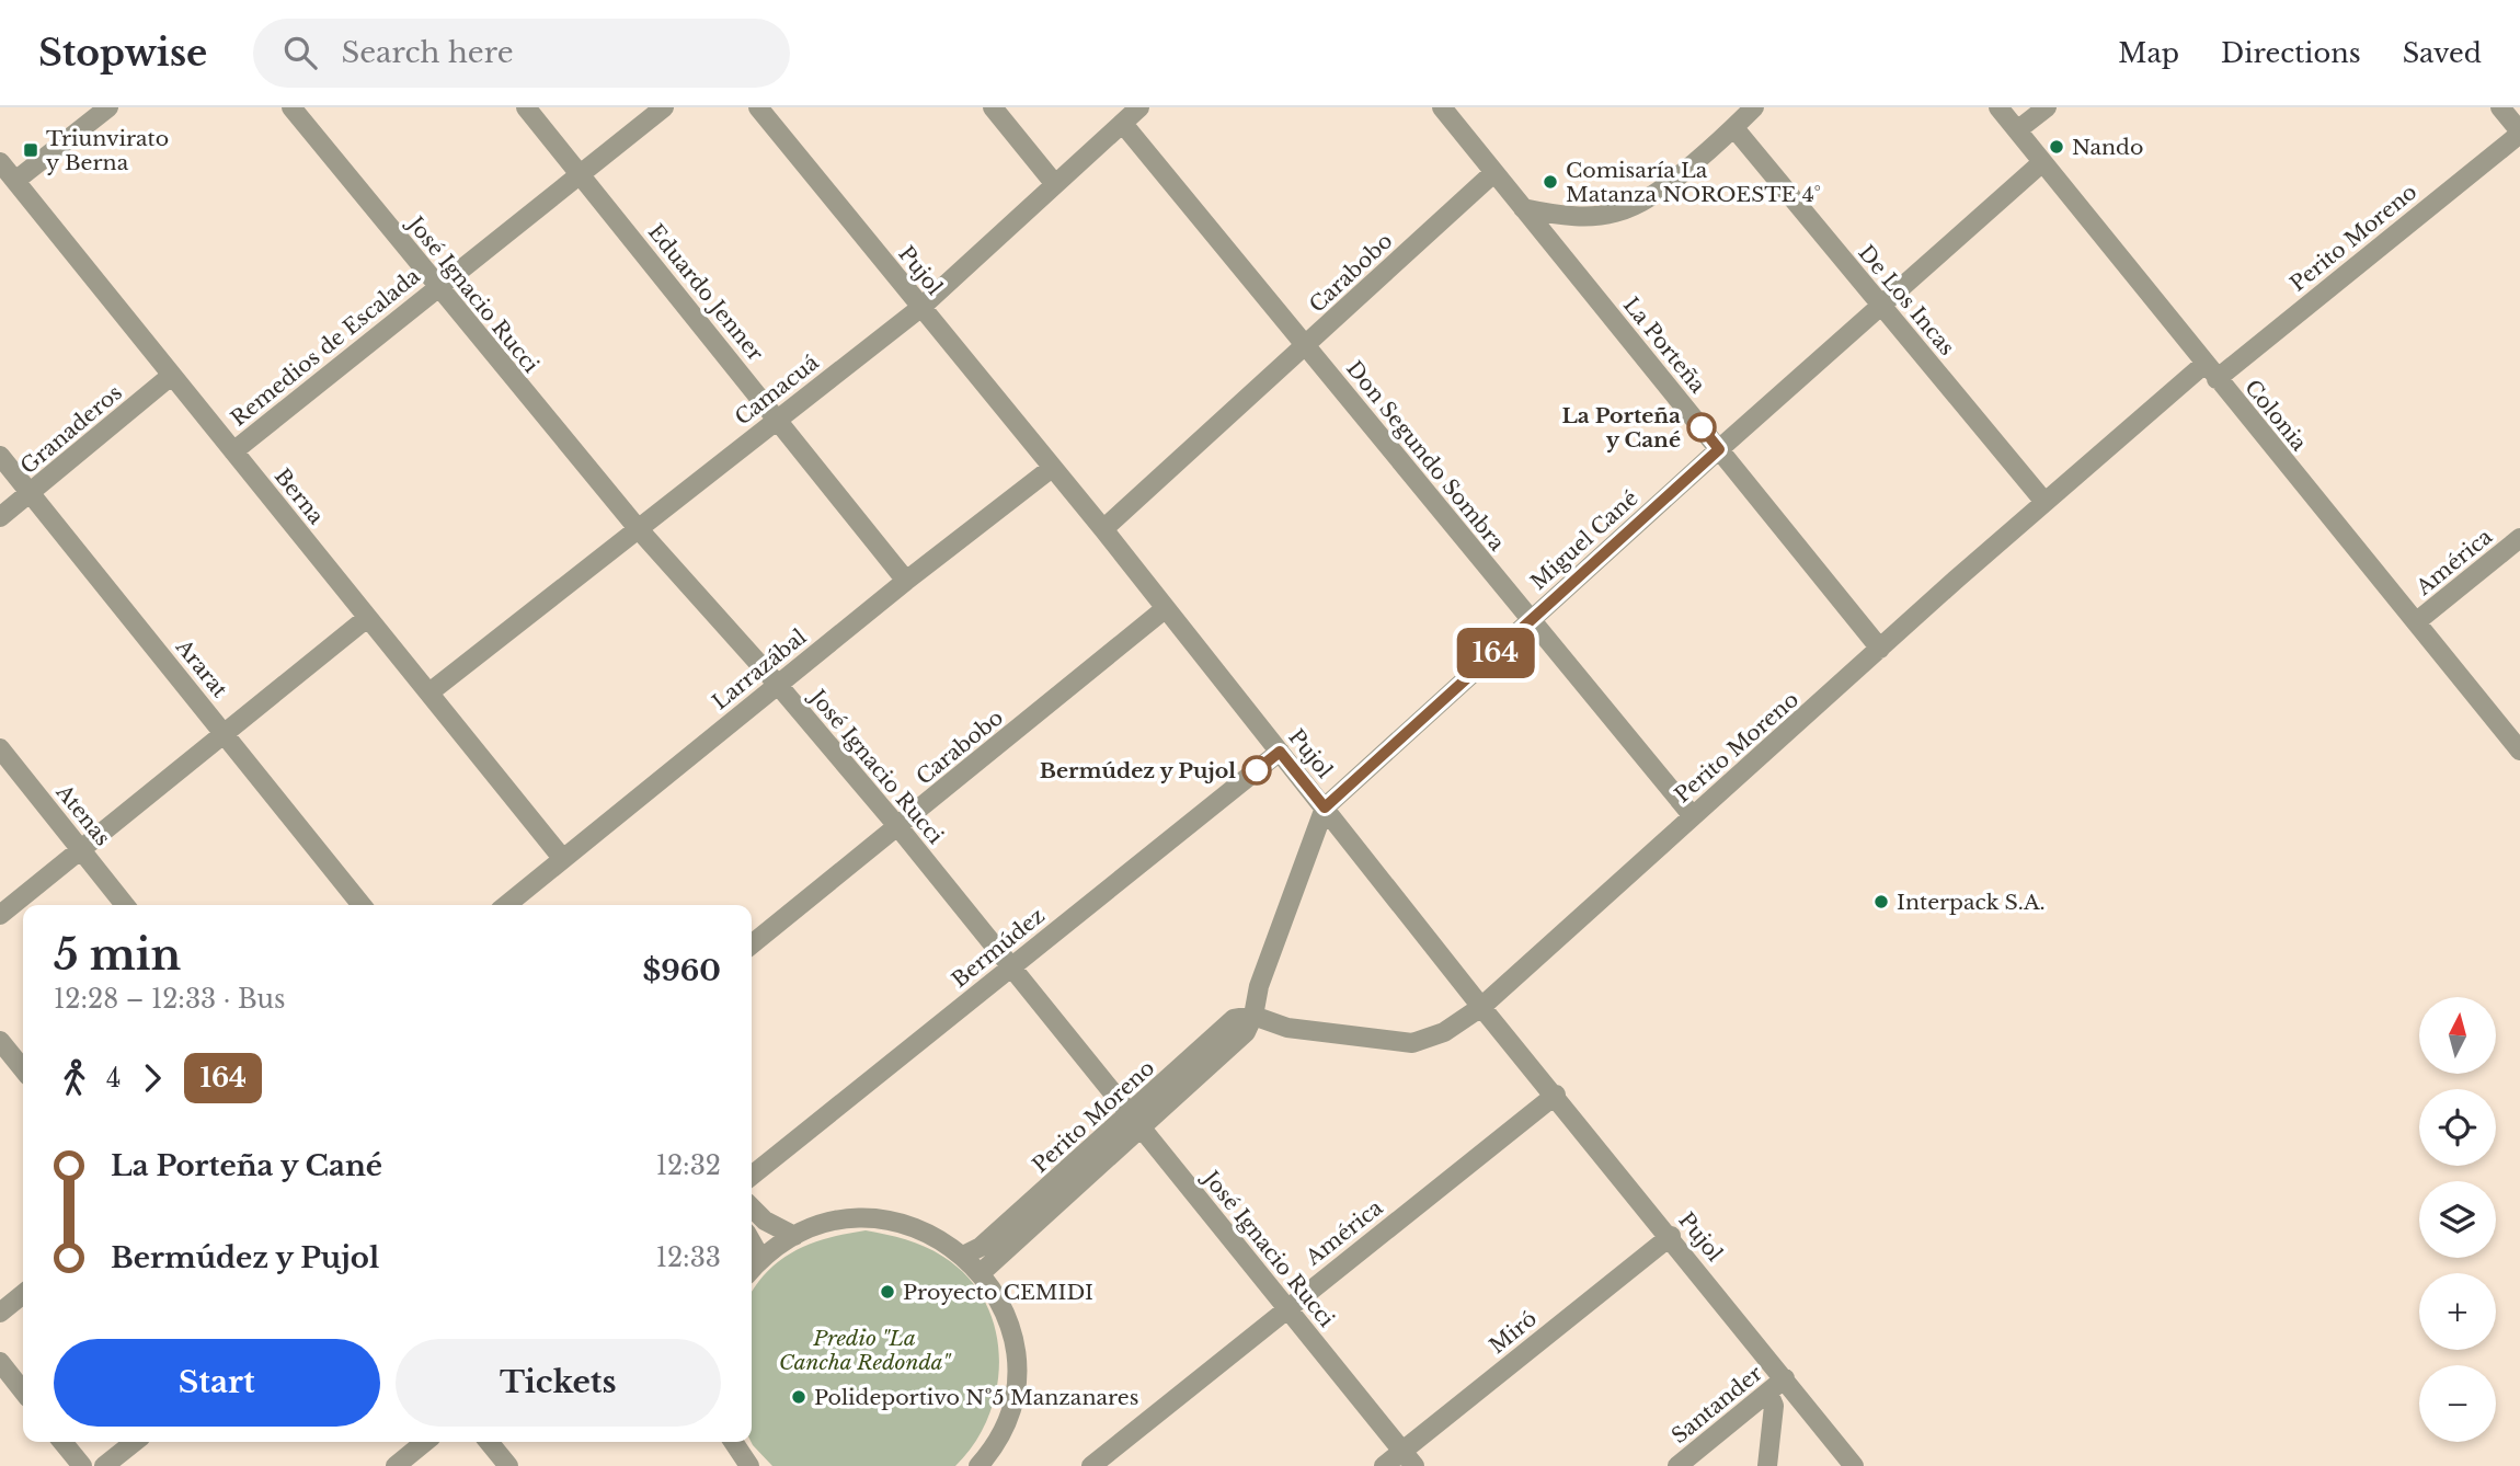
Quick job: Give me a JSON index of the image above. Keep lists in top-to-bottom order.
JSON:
{
  "streets": {
    "street": [
      "Perito Moreno",
      "Pujol",
      "Carabobo",
      "Eduardo Jenner",
      "José Ignacio Rucci",
      "De Los Incas",
      "La Porteña",
      "Remedios de Escalada",
      "Camacuá",
      "Colonia",
      "Granaderos",
      "Don Segundo Sombra",
      "Berna",
      "Miguel Cané",
      "América",
      "Ararat",
      "Larrazábal",
      "Atenas",
      "Bermúdez",
      "Miró",
      "Santander"
    ]
  },
  "crossings": [
    ["Perito Moreno", "Pujol"],
    ["Perito Moreno", "José Ignacio Rucci"],
    ["Perito Moreno", "De Los Incas"],
    ["Perito Moreno", "La Porteña"],
    ["Perito Moreno", "Colonia"],
    ["Perito Moreno", "Don Segundo Sombra"],
    ["Perito Moreno", "Miguel Cané"],
    ["Pujol", "Carabobo"],
    ["Pujol", "Camacuá"],
    ["Pujol", "Miguel Cané"],
    ["Pujol", "América"],
    ["Pujol", "Larrazábal"],
    ["Pujol", "Bermúdez"],
    ["Pujol", "Miró"],
    ["Pujol", "Santander"],
    ["Carabobo", "José Ignacio Rucci"],
    ["Carabobo", "La Porteña"],
    ["Carabobo", "Don Segundo Sombra"],
    ["Eduardo Jenner", "Remedios de Escalada"],
    ["Eduardo Jenner", "Camacuá"],
    ["Eduardo Jenner", "Larrazábal"],
    ["José Ignacio Rucci", "Remedios de Escalada"],
    ["José Ignacio Rucci", "Camacuá"],
    ["José Ignacio Rucci", "América"],
    ["José Ignacio Rucci", "Larrazábal"],
    ["José Ignacio Rucci", "Bermúdez"],
    ["José Ignacio Rucci", "Miró"],
    ["De Los Incas", "Miguel Cané"],
    ["La Porteña", "Miguel Cané"],
    ["Remedios de Escalada", "Berna"],
    ["Camacuá", "Don Segundo Sombra"],
    ["Camacuá", "Berna"],
    ["Colonia", "Miguel Cané"],
    ["Colonia", "América"],
    ["Granaderos", "Berna"],
    ["Granaderos", "Ararat"],
    ["Don Segundo Sombra", "Miguel Cané"],
    ["Berna", "Larrazábal"]
  ],
  "parks": ["Predio \"La Cancha Redonda\""],
  "places": {
    "other": [
      "Nando",
      "Comisaría La Matanza NOROESTE 4°",
      "La Porteña y Cané",
      "Bermúdez y Pujol",
      "Interpack S.A.",
      "Proyecto CEMIDI",
      "Polideportivo Nº5 Manzanares"
    ],
    "transit": ["Triunvirato y Berna"]
  },
  "lines": ["bus line 164"],
  "north": "top",
  "page": {
    "header": "Stopwise",
    "search": "Search here",
    "nav": ["Map", "Directions", "Saved"],
    "on_map": "164",
    "heading": ["5 min", "12:28 – 12:33 · Bus", "$960"],
    "map_buttons": ["+", "−"],
    "legs": ["4", "164"],
    "list": [
      {
        "name": "La Porteña y Cané",
        "value": "12:32"
      },
      {
        "name": "Bermúdez y Pujol",
        "value": "12:33"
      }
    ],
    "buttons": ["Start", "Tickets"]
  }
}
